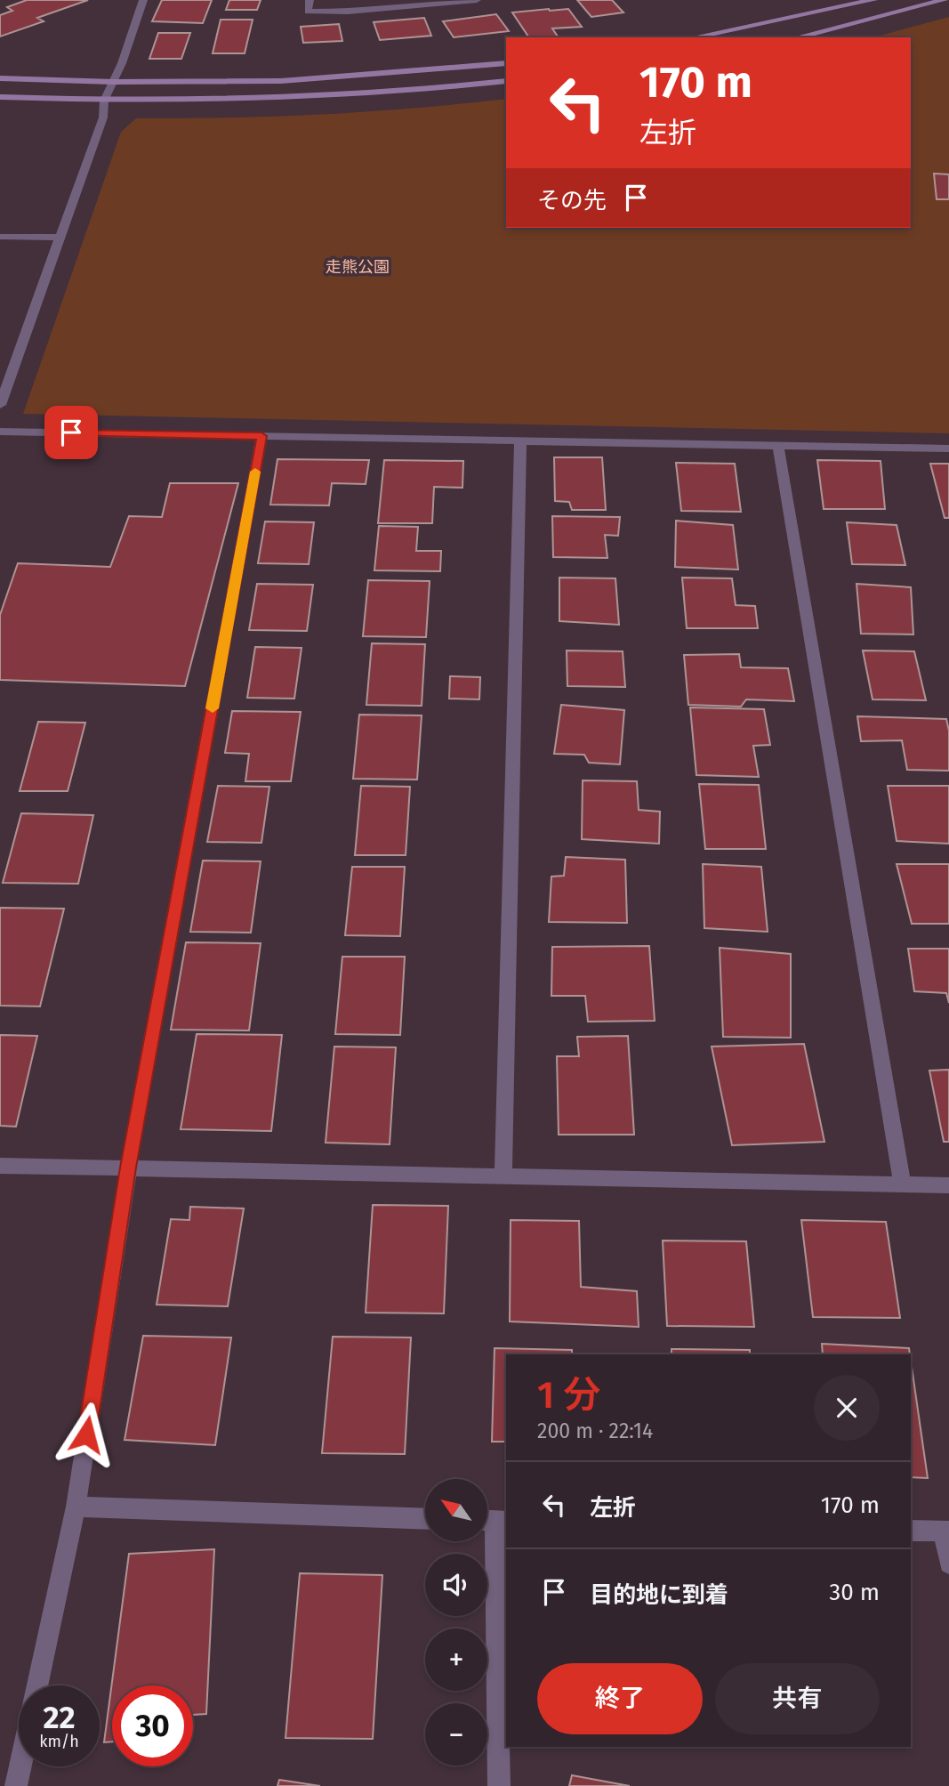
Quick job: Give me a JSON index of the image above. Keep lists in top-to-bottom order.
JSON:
{
  "parks": ["走熊公園"],
  "north": "top left",
  "page": {
    "turn": ["170 m", "左折"],
    "then": "その先",
    "heading": ["1 分", "200 m · 22:14"],
    "list": [
      {
        "name": "左折",
        "value": "170 m"
      },
      {
        "name": "目的地に到着",
        "value": "30 m"
      }
    ],
    "map_buttons": ["+", "−"],
    "buttons": ["終了", "共有"],
    "speed": "22 km/h",
    "limit": "30"
  }
}
